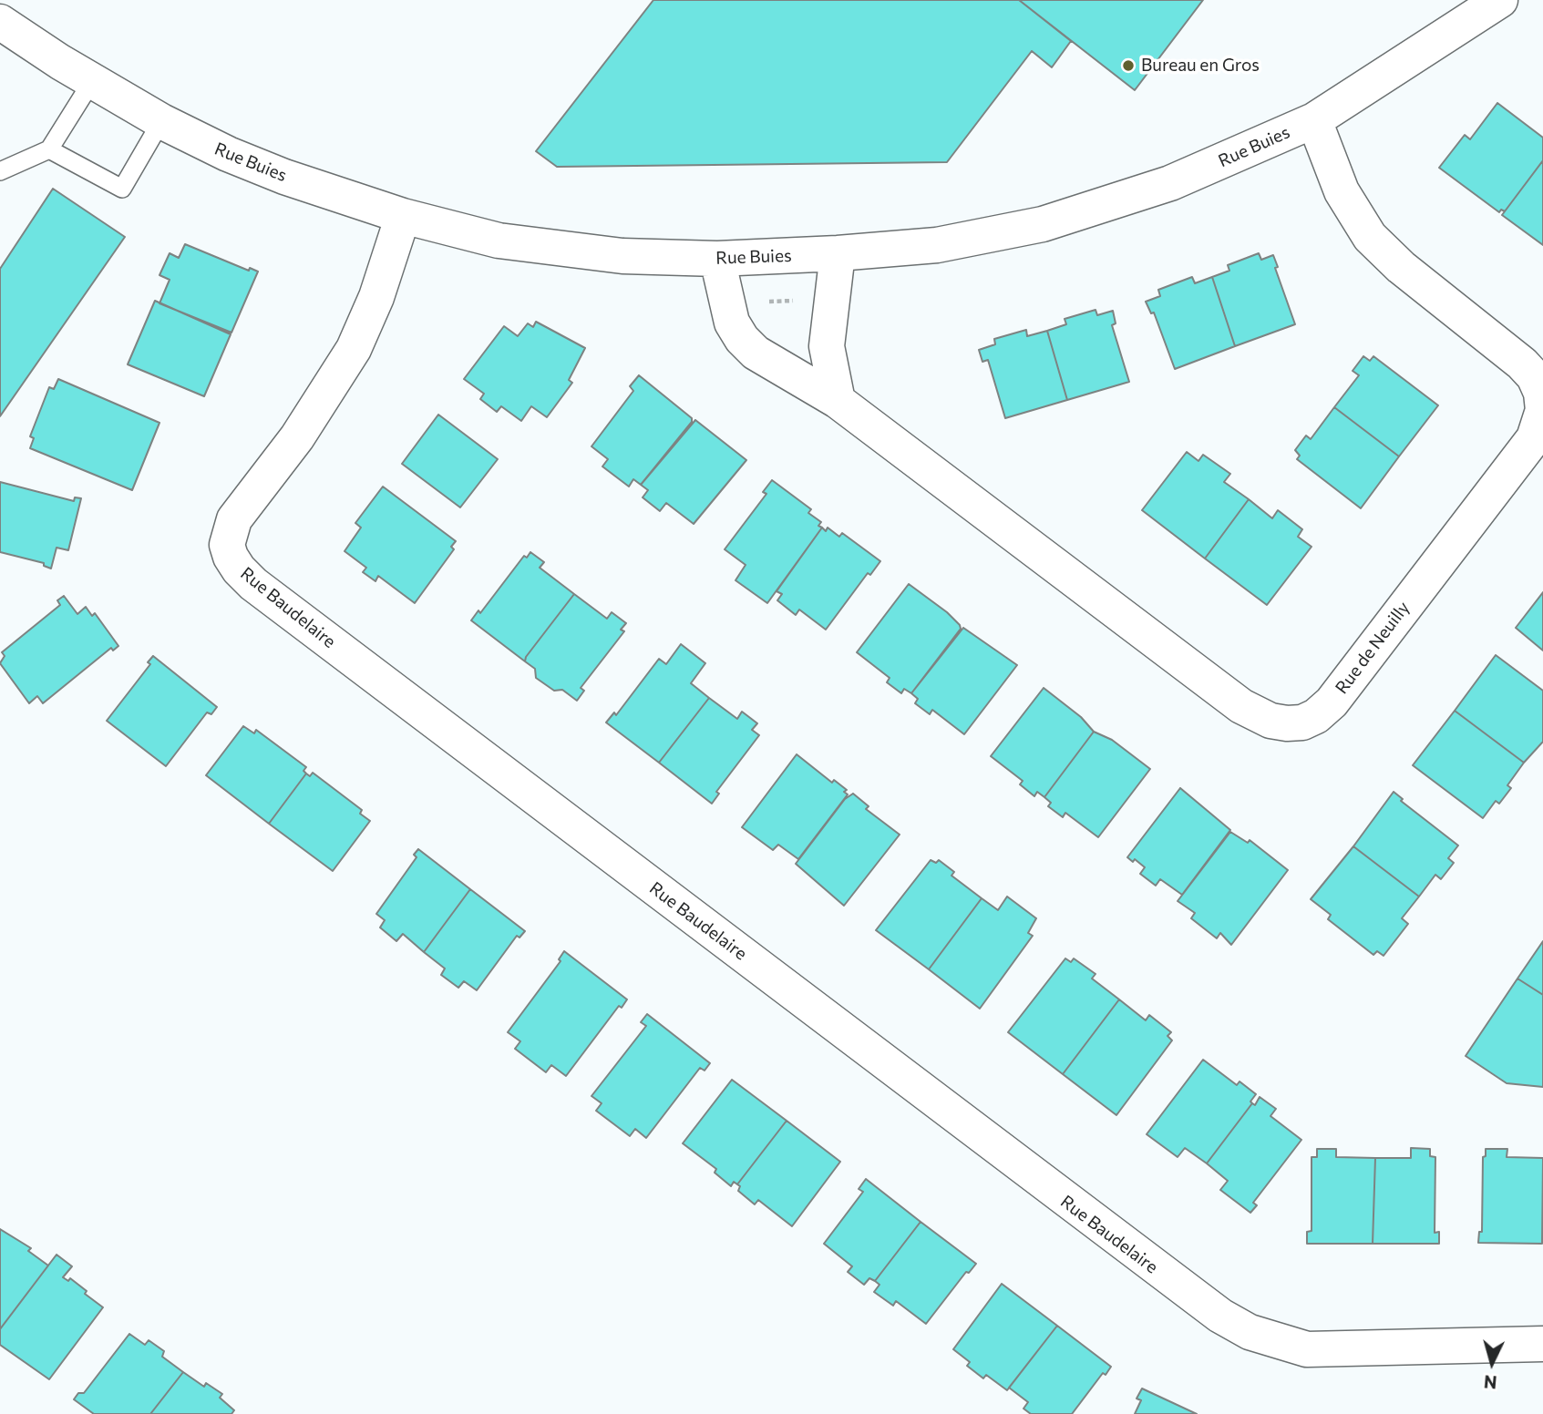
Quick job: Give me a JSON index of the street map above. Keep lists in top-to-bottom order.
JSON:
{
  "streets": {
    "street": ["Rue Buies", "Rue Baudelaire", "Rue de Neuilly"]
  },
  "crossings": [
    ["Rue Buies", "Rue Baudelaire"],
    ["Rue Buies", "Rue de Neuilly"]
  ],
  "places": ["Bureau en Gros"],
  "north": "bottom"
}
